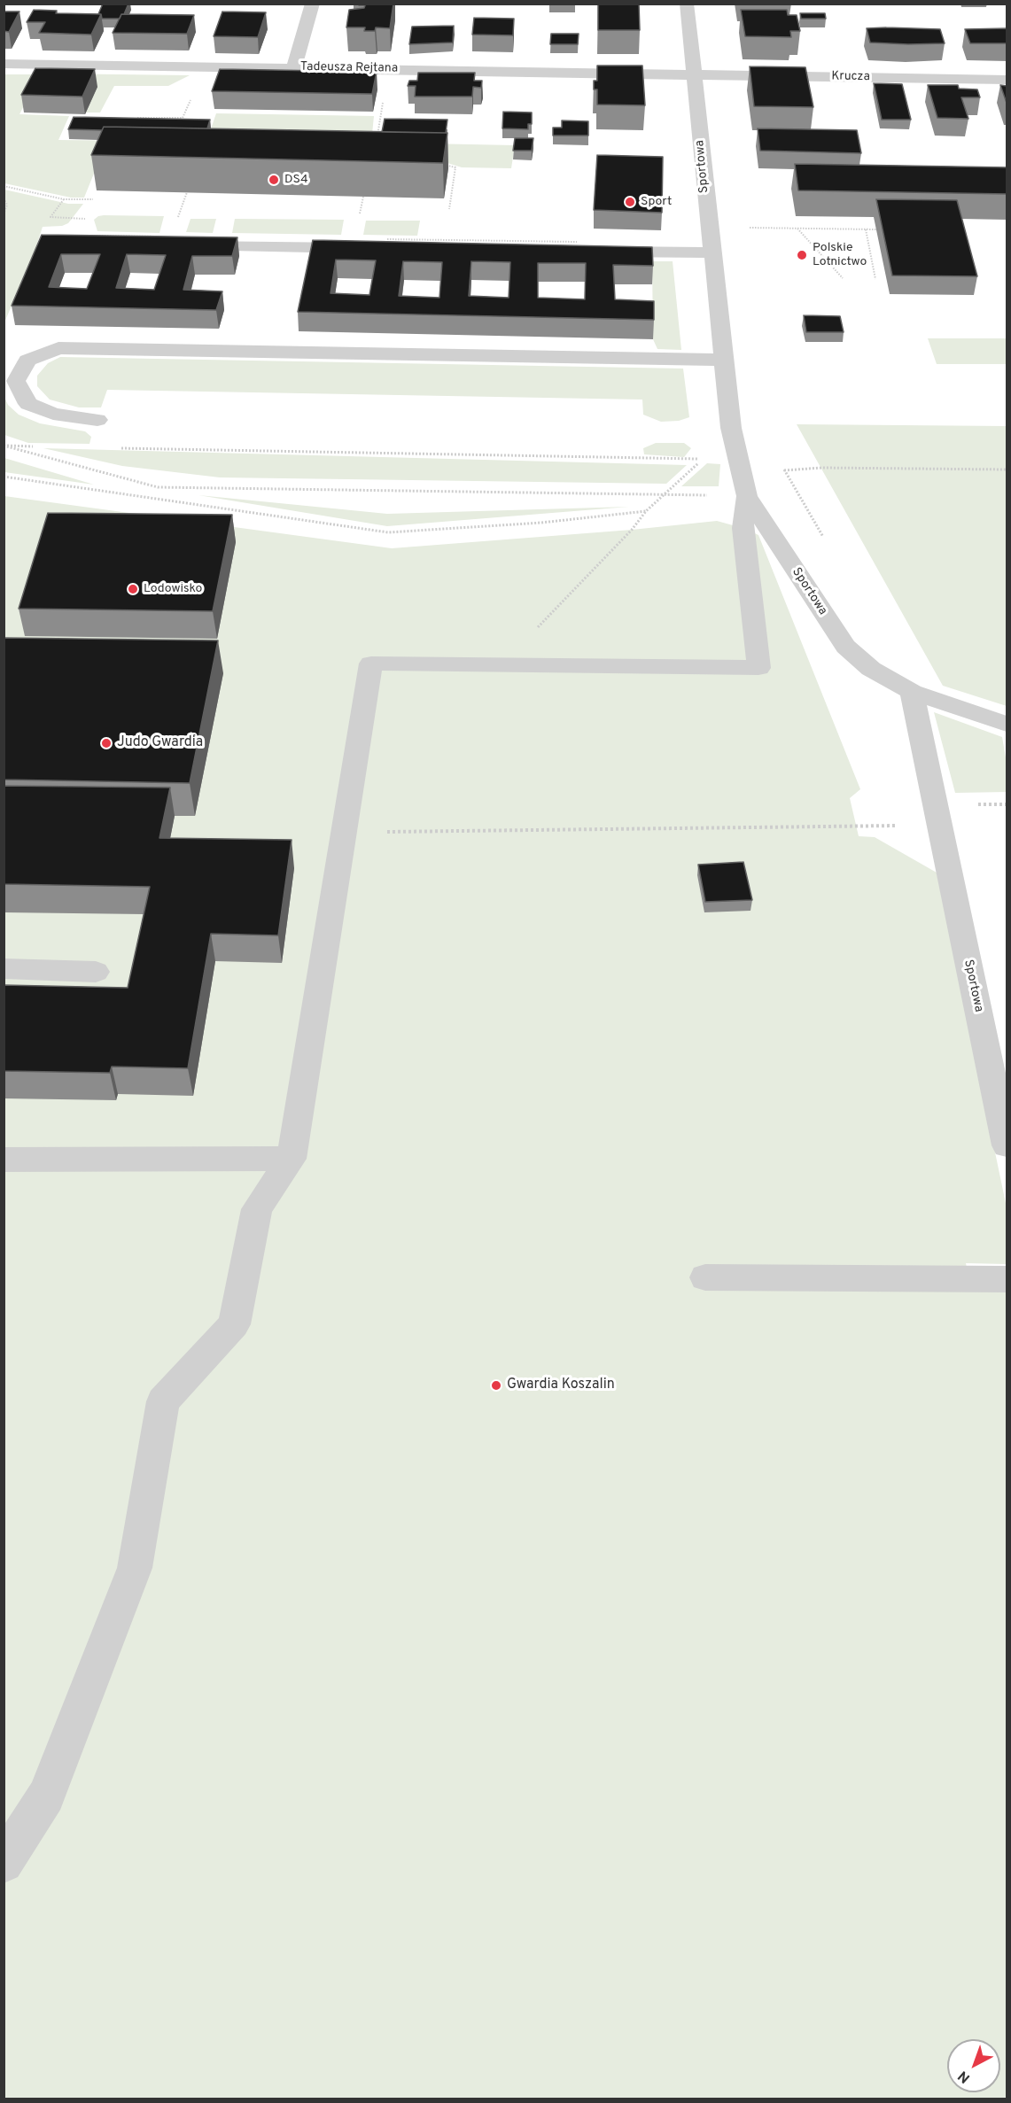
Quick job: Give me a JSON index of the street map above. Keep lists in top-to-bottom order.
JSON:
{
  "streets": {
    "street": ["Tadeusza Rejtana", "Krucza", "Sportowa"]
  },
  "crossings": [
    ["Tadeusza Rejtana", "Krucza"],
    ["Tadeusza Rejtana", "Sportowa"],
    ["Krucza", "Sportowa"]
  ],
  "places": [
    "DS4",
    "Sport",
    "Polskie Lotnictwo",
    "Lodowisko",
    "Judo Gwardia",
    "Gwardia Koszalin"
  ],
  "north": "bottom left"
}
